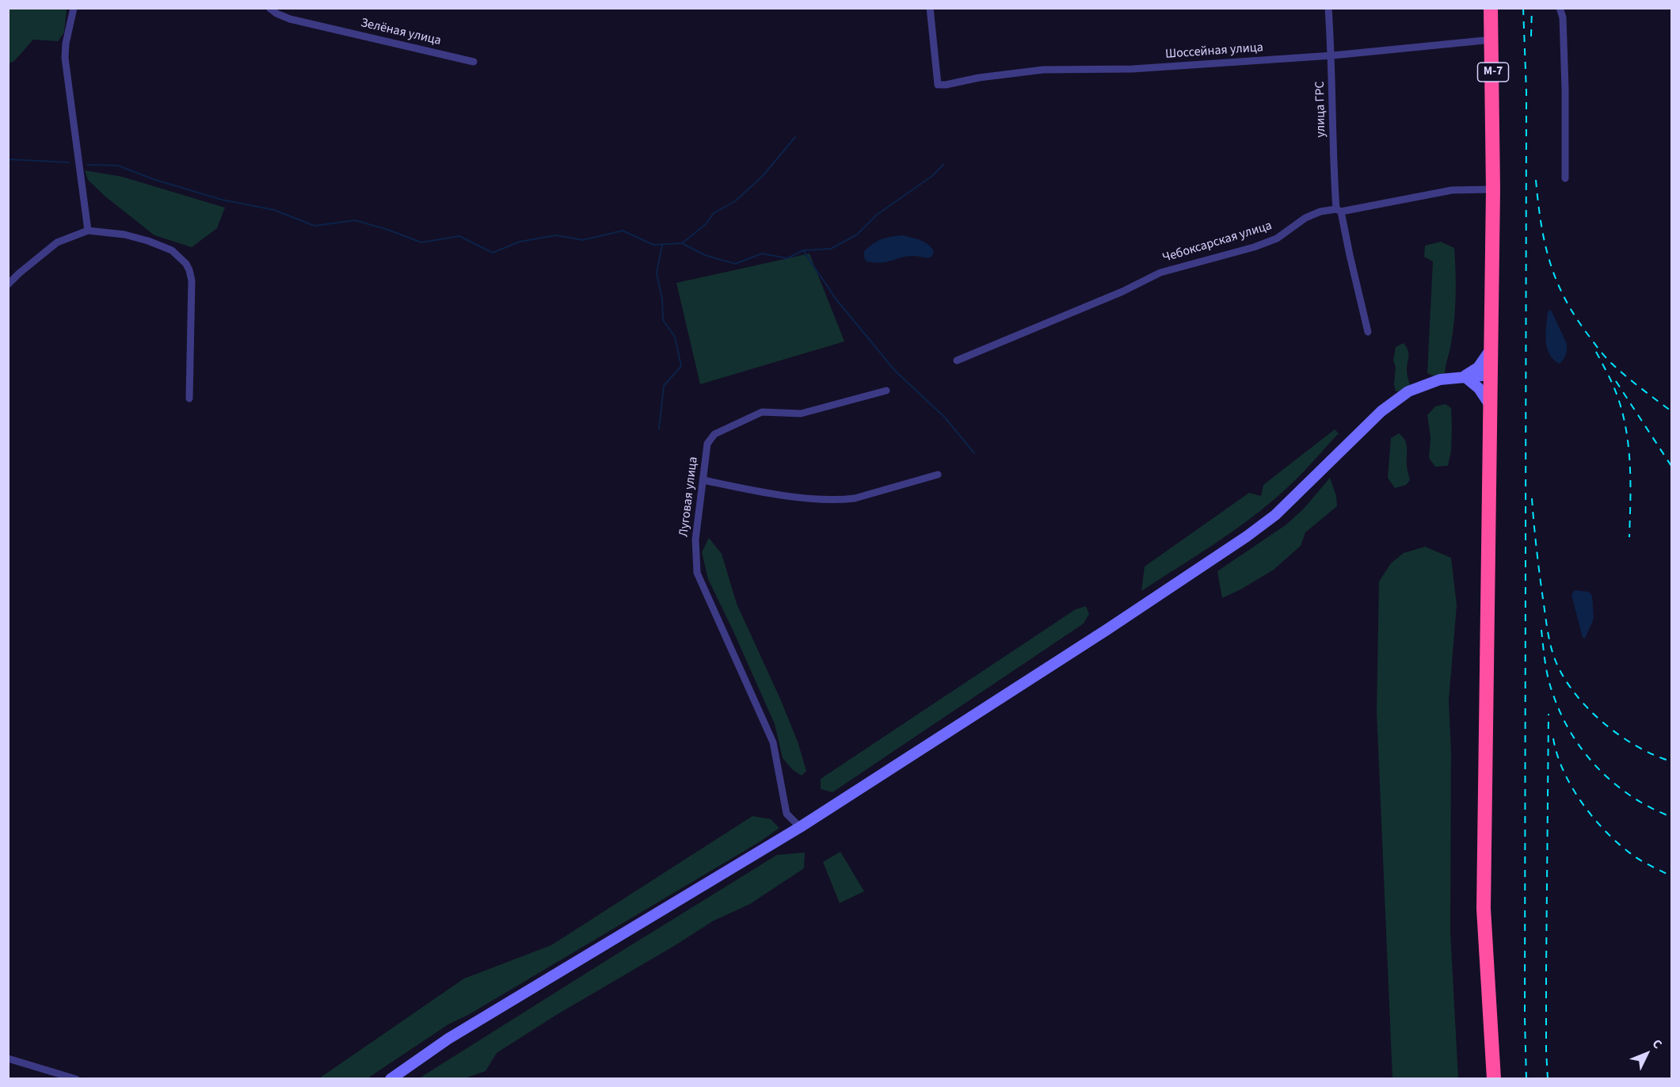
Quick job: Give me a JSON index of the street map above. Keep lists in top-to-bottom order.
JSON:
{
  "streets": {
    "highway": ["М-7"],
    "street": [
      "Зелёная улица",
      "Шоссейная улица",
      "улица ГРС",
      "Чебоксарская улица",
      "Луговая улица"
    ]
  },
  "crossings": [
    ["Шоссейная улица", "М-7"],
    ["Шоссейная улица", "улица ГРС"],
    ["М-7", "Чебоксарская улица"],
    ["улица ГРС", "Чебоксарская улица"]
  ],
  "north": "top right"
}
